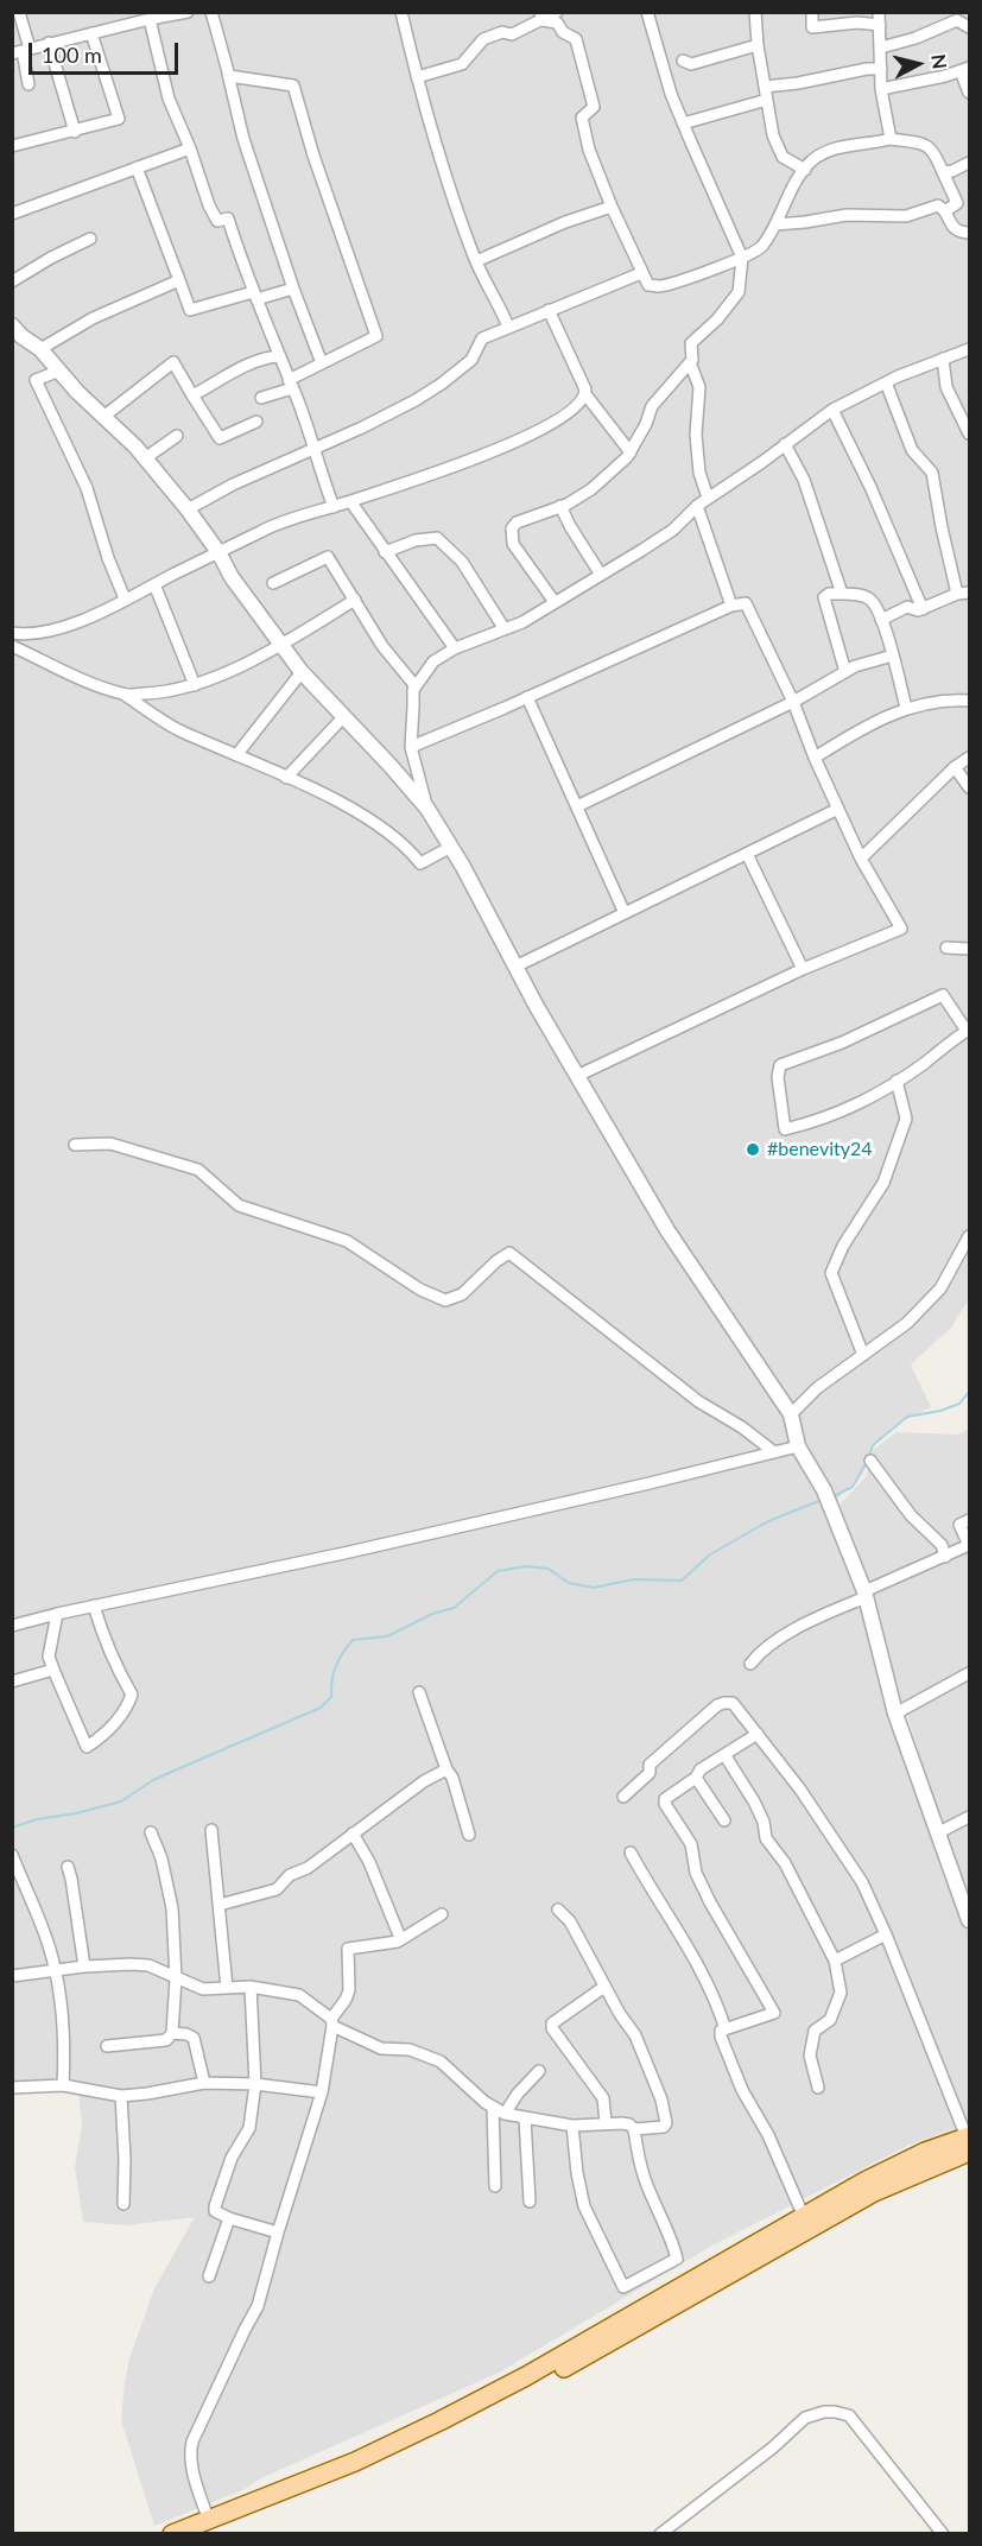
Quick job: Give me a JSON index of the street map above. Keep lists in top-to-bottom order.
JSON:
{
  "places": ["#benevity24"],
  "scale_bar": "100 m",
  "north": "right"
}
